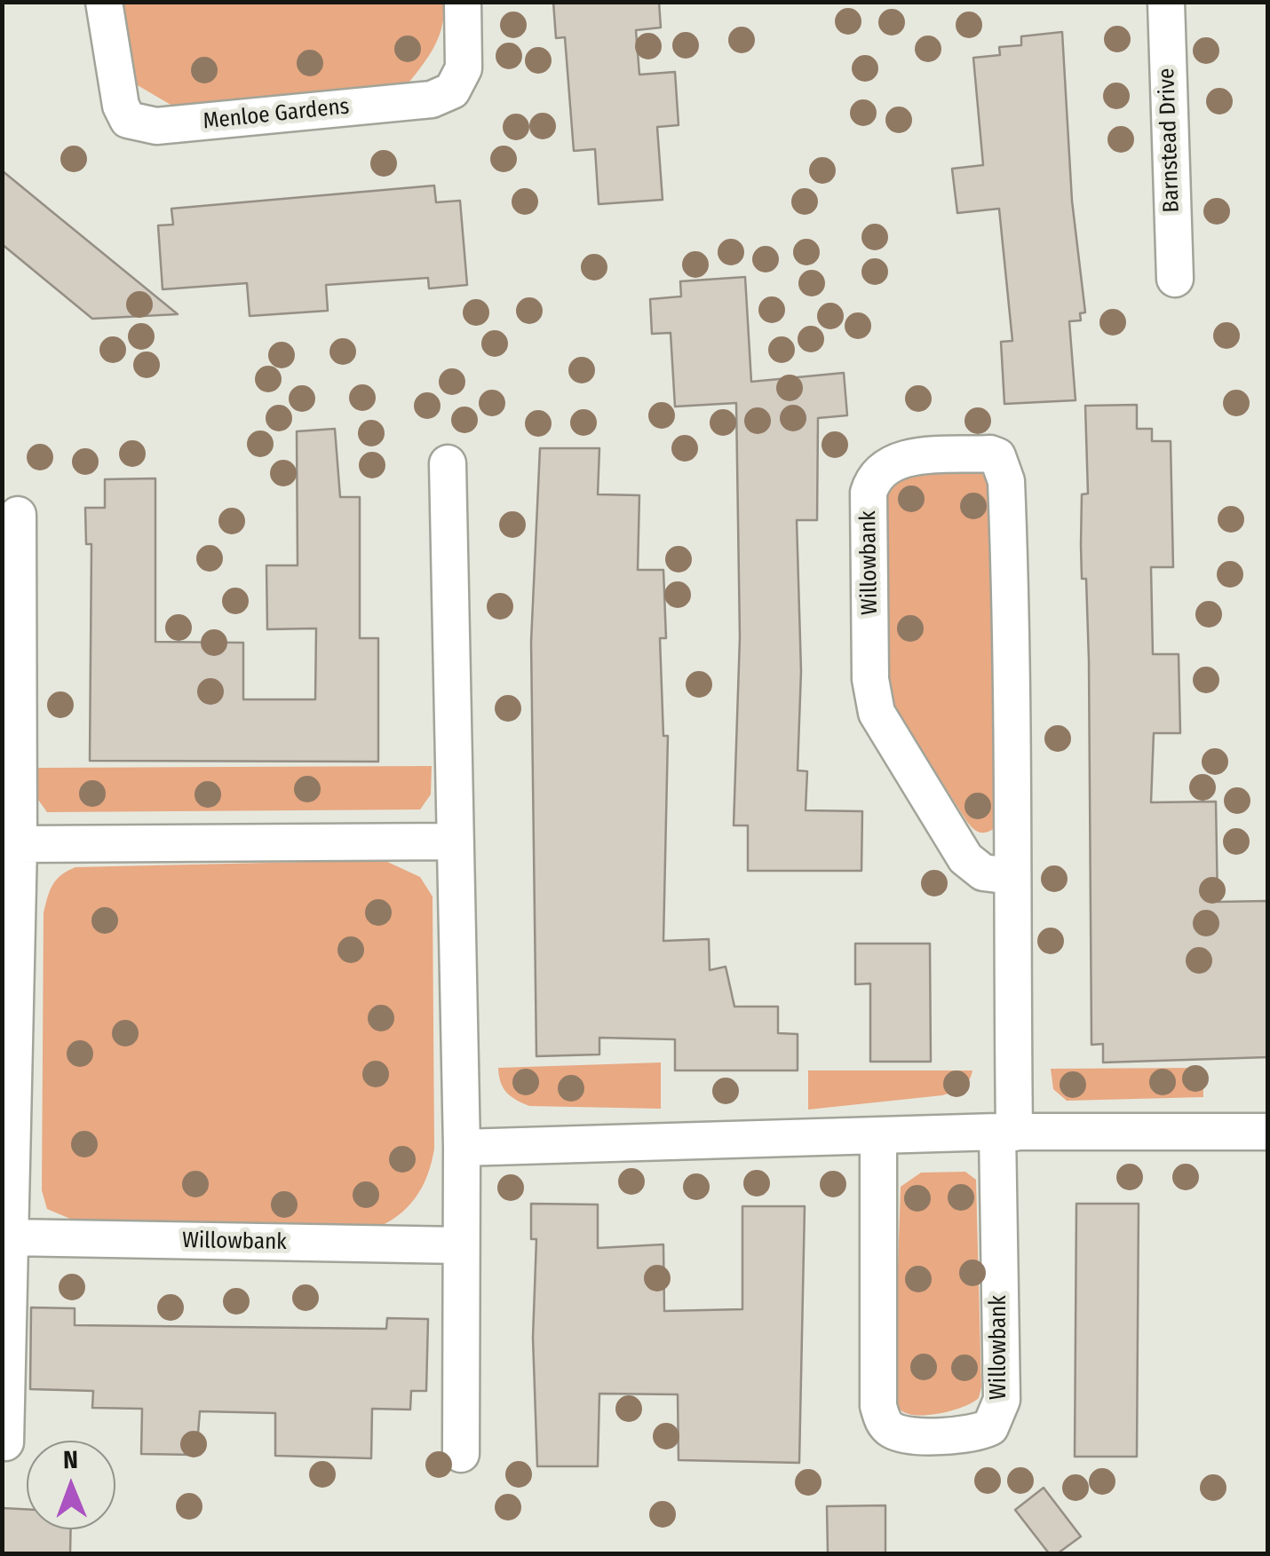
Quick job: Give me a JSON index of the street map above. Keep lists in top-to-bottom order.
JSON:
{
  "streets": {
    "street": ["Menloe Gardens", "Barnstead Drive", "Willowbank"]
  },
  "north": "top"
}
